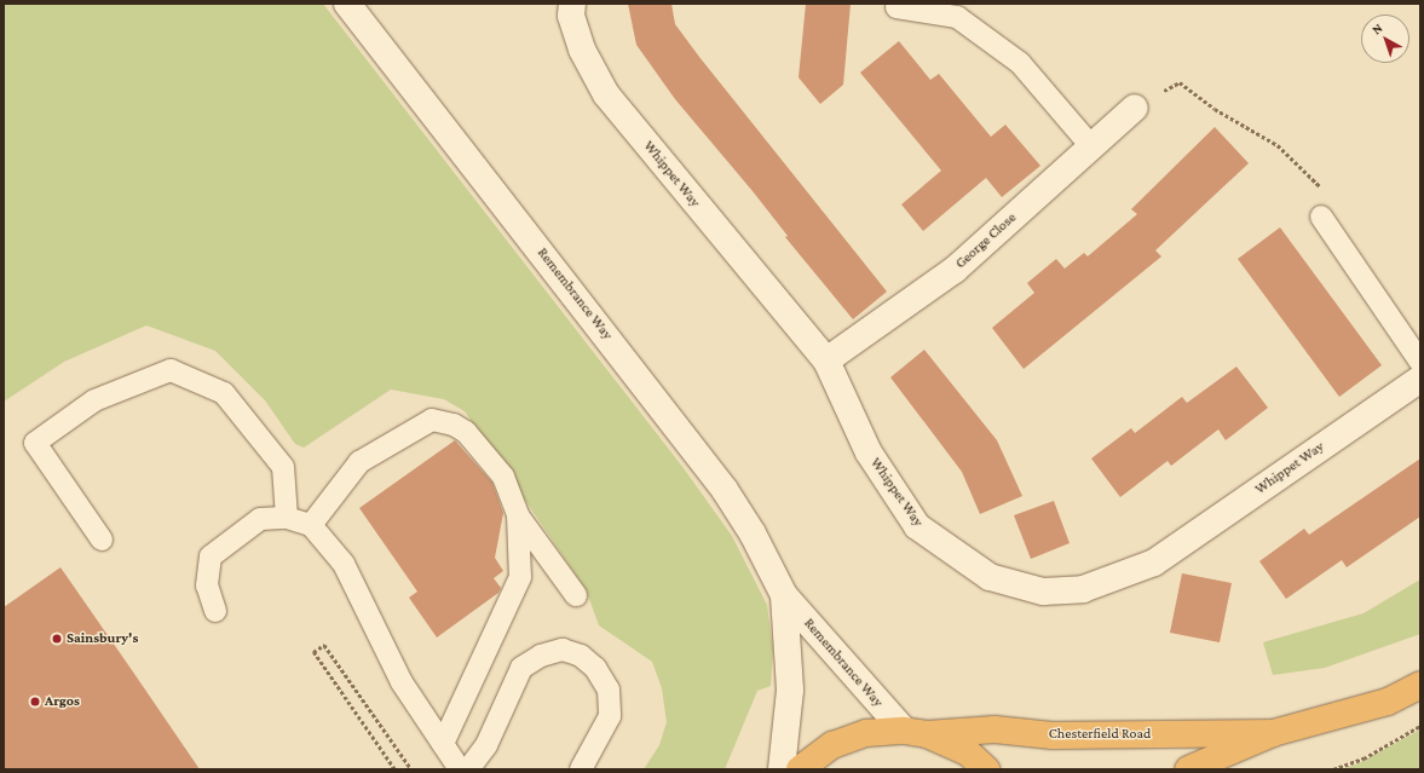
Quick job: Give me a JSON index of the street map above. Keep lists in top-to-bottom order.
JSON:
{
  "streets": {
    "highway": ["Chesterfield Road"],
    "street": ["Whippet Way", "George Close", "Remembrance Way"]
  },
  "crossings": [
    ["Whippet Way", "George Close"],
    ["Remembrance Way", "Chesterfield Road"]
  ],
  "places": ["Sainsbury's", "Argos"],
  "north": "top left"
}
